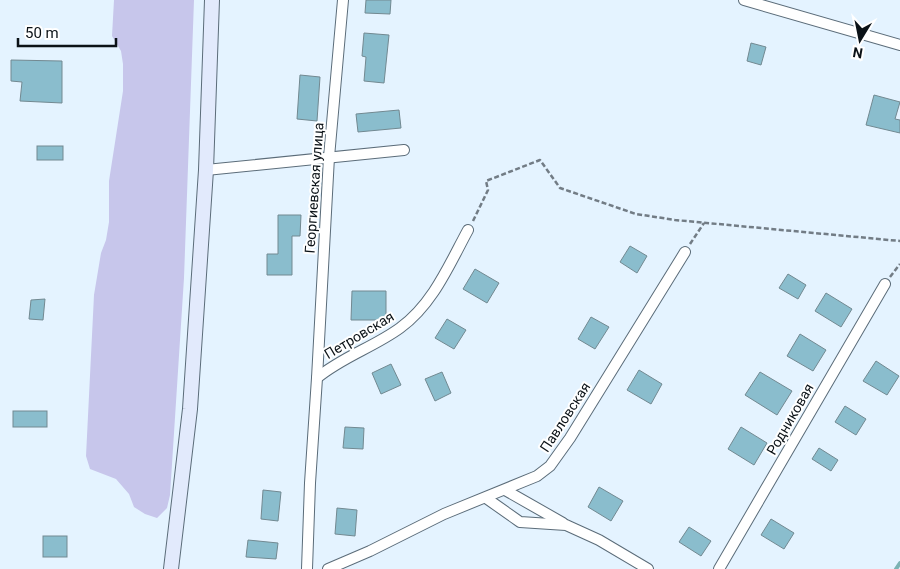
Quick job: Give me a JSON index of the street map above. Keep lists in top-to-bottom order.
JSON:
{
  "streets": {
    "street": [
      "Георгиевская улица",
      "Петровская",
      "Павловская",
      "Родниковая"
    ]
  },
  "crossings": [
    ["Георгиевская улица", "Петровская"]
  ],
  "scale_bar": "50 m",
  "north": "bottom"
}
